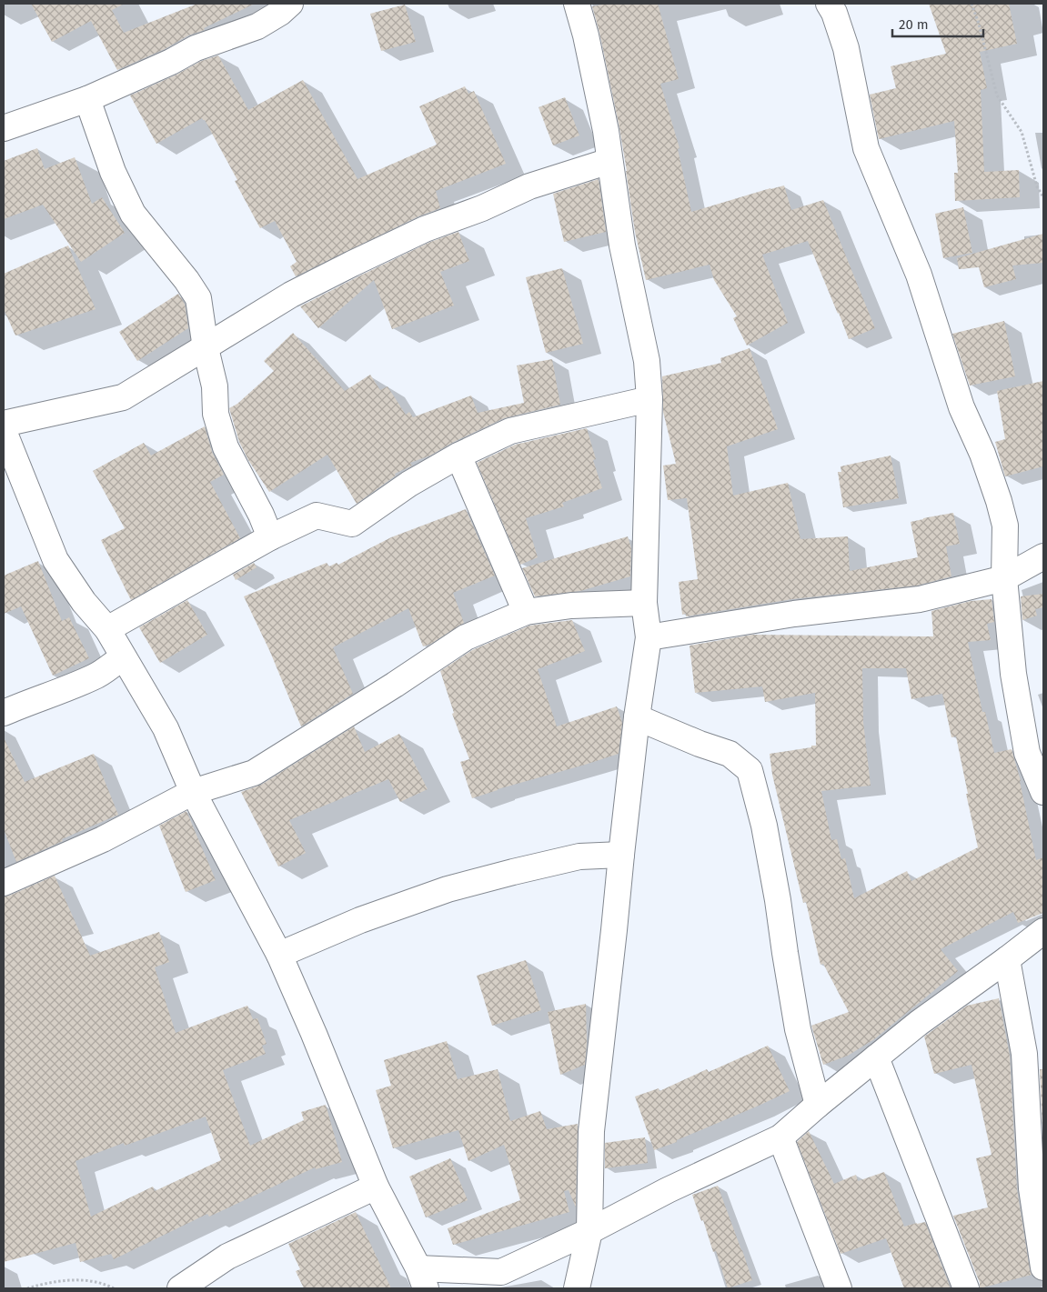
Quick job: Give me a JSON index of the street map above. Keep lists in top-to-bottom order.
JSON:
{
  "scale_bar": "20 m"
}
